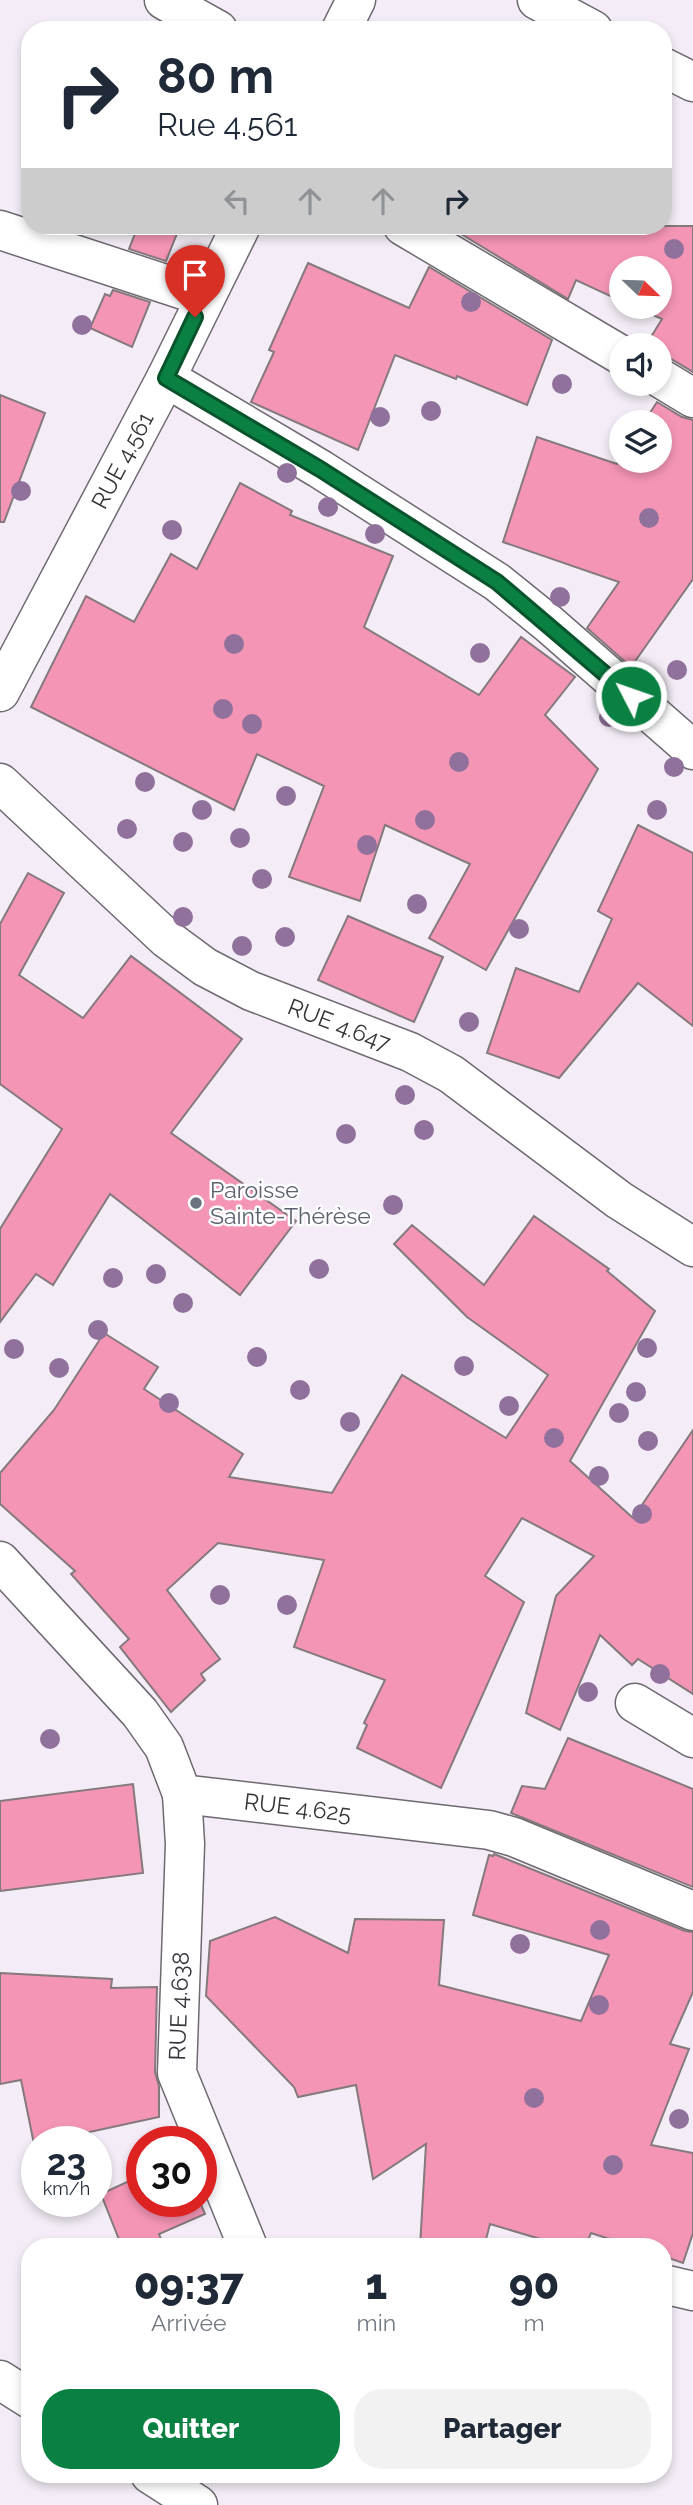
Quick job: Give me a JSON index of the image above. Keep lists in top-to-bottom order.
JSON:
{
  "streets": {
    "street": [
      "RUE 4.561",
      "RUE 4.647",
      "RUE 4.625",
      "RUE 4.638"
    ]
  },
  "crossings": [
    ["RUE 4.625", "RUE 4.638"]
  ],
  "places": ["Paroisse Sainte-Thérèse"],
  "north": "bottom right",
  "page": {
    "turn": ["80 m", "Rue 4.561"],
    "speed": "23 km/h",
    "limit": "30",
    "eta": [
      "09:37",
      "Arrivée",
      "1",
      "min",
      "90",
      "m"
    ],
    "buttons": ["Quitter", "Partager"]
  }
}
